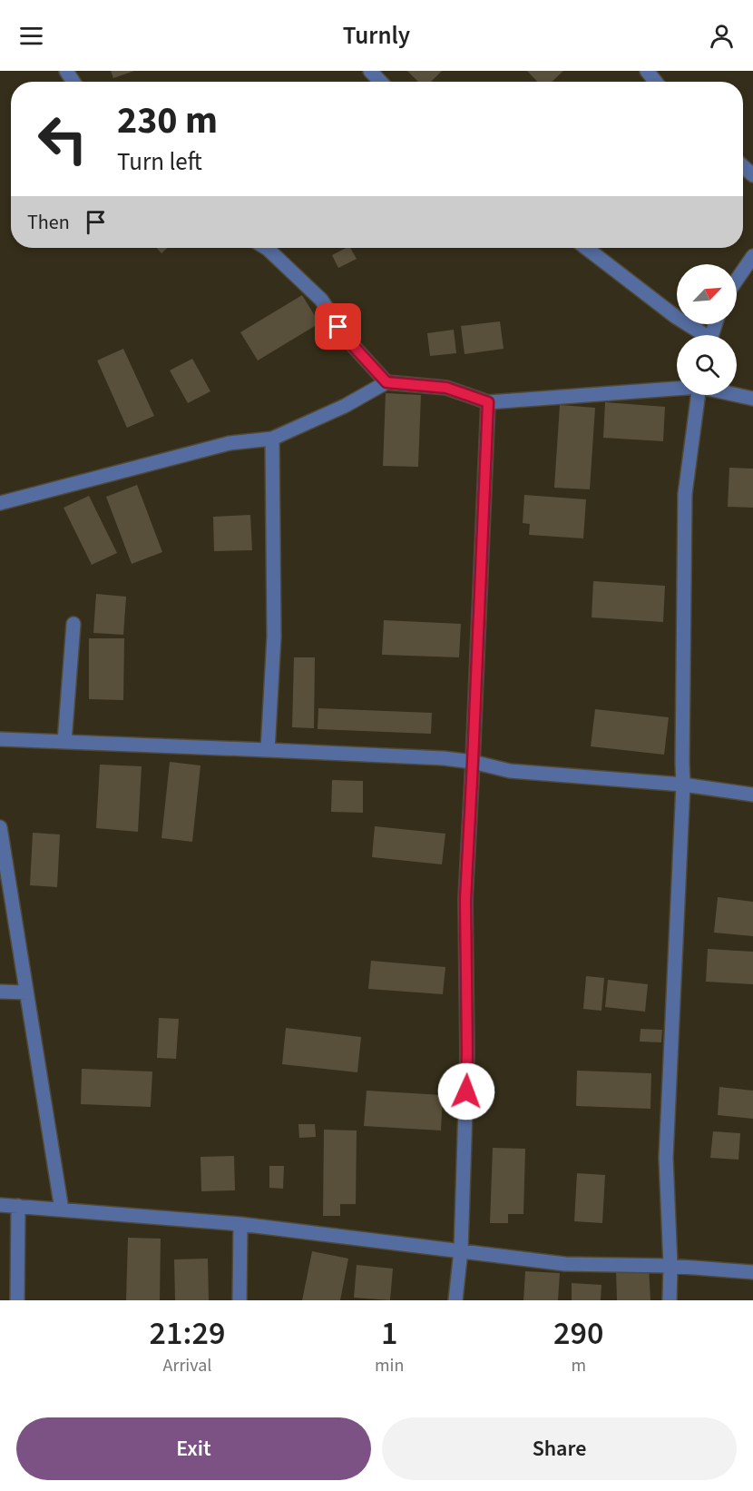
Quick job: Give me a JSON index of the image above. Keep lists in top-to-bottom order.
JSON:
{
  "north": "top right",
  "page": {
    "header": "Turnly",
    "turn": ["230 m", "Turn left"],
    "then": "Then",
    "eta": [
      "21:29",
      "Arrival",
      "1",
      "min",
      "290",
      "m"
    ],
    "buttons": ["Exit", "Share"]
  }
}
